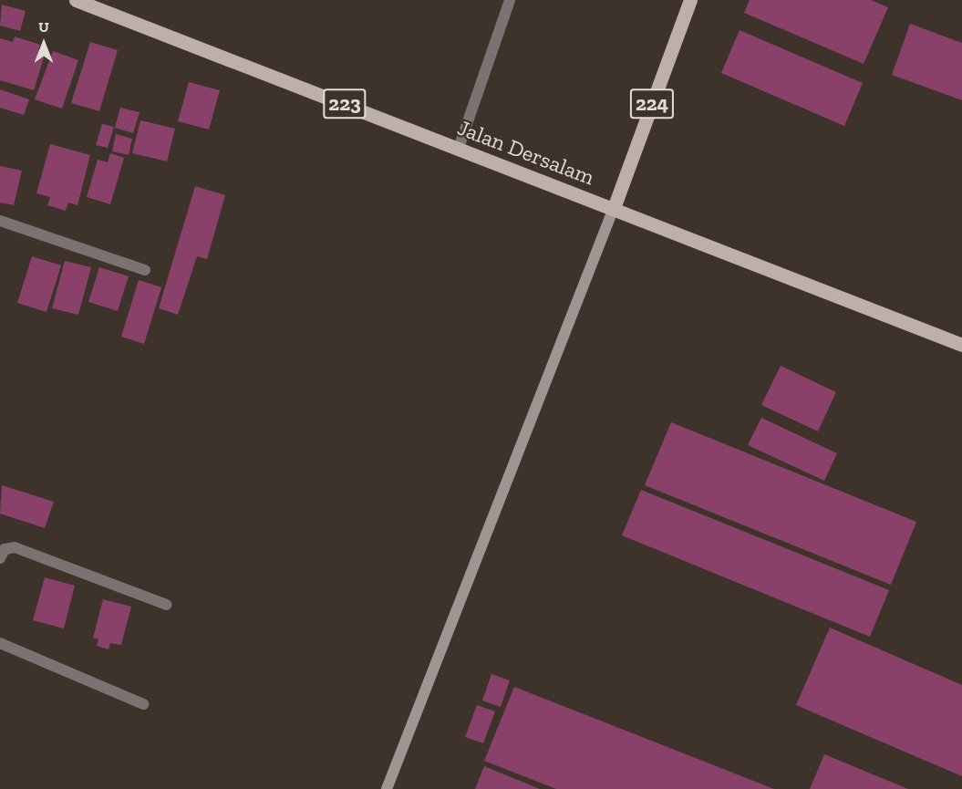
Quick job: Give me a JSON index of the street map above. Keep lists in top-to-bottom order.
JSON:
{
  "streets": {
    "main road": ["223", "224", "Jalan Dersalam"]
  },
  "crossings": [
    ["224", "Jalan Dersalam"]
  ],
  "north": "top"
}
